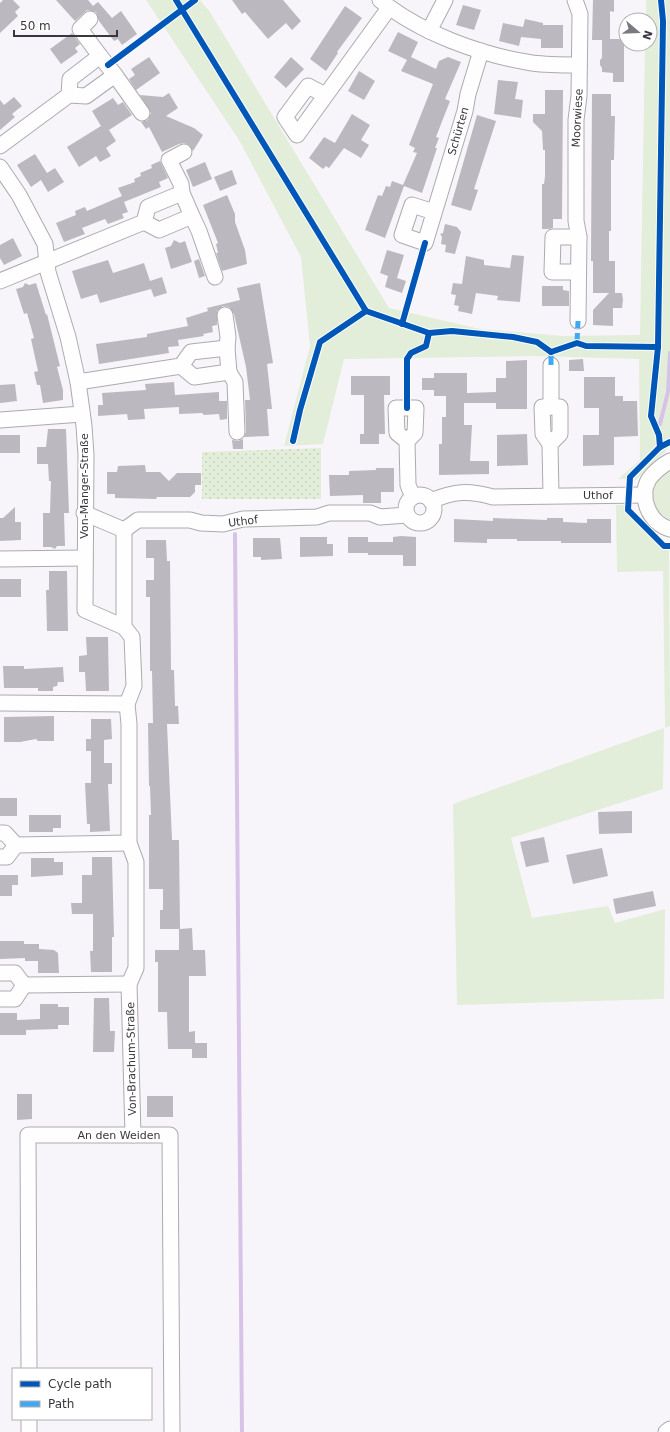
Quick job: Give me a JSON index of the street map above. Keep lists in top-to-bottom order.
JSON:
{
  "streets": {
    "street": [
      "Moorwiese",
      "Schürten",
      "Von-Manger-Straße",
      "Uthof",
      "Von-Brachum-Straße",
      "An den Weiden"
    ]
  },
  "crossings": [
    ["Von-Manger-Straße", "Von-Brachum-Straße"],
    ["Uthof", "Von-Brachum-Straße"],
    ["Von-Brachum-Straße", "An den Weiden"]
  ],
  "legend": ["Cycle path", "Path"],
  "scale_bar": "50 m",
  "north": "right"
}
